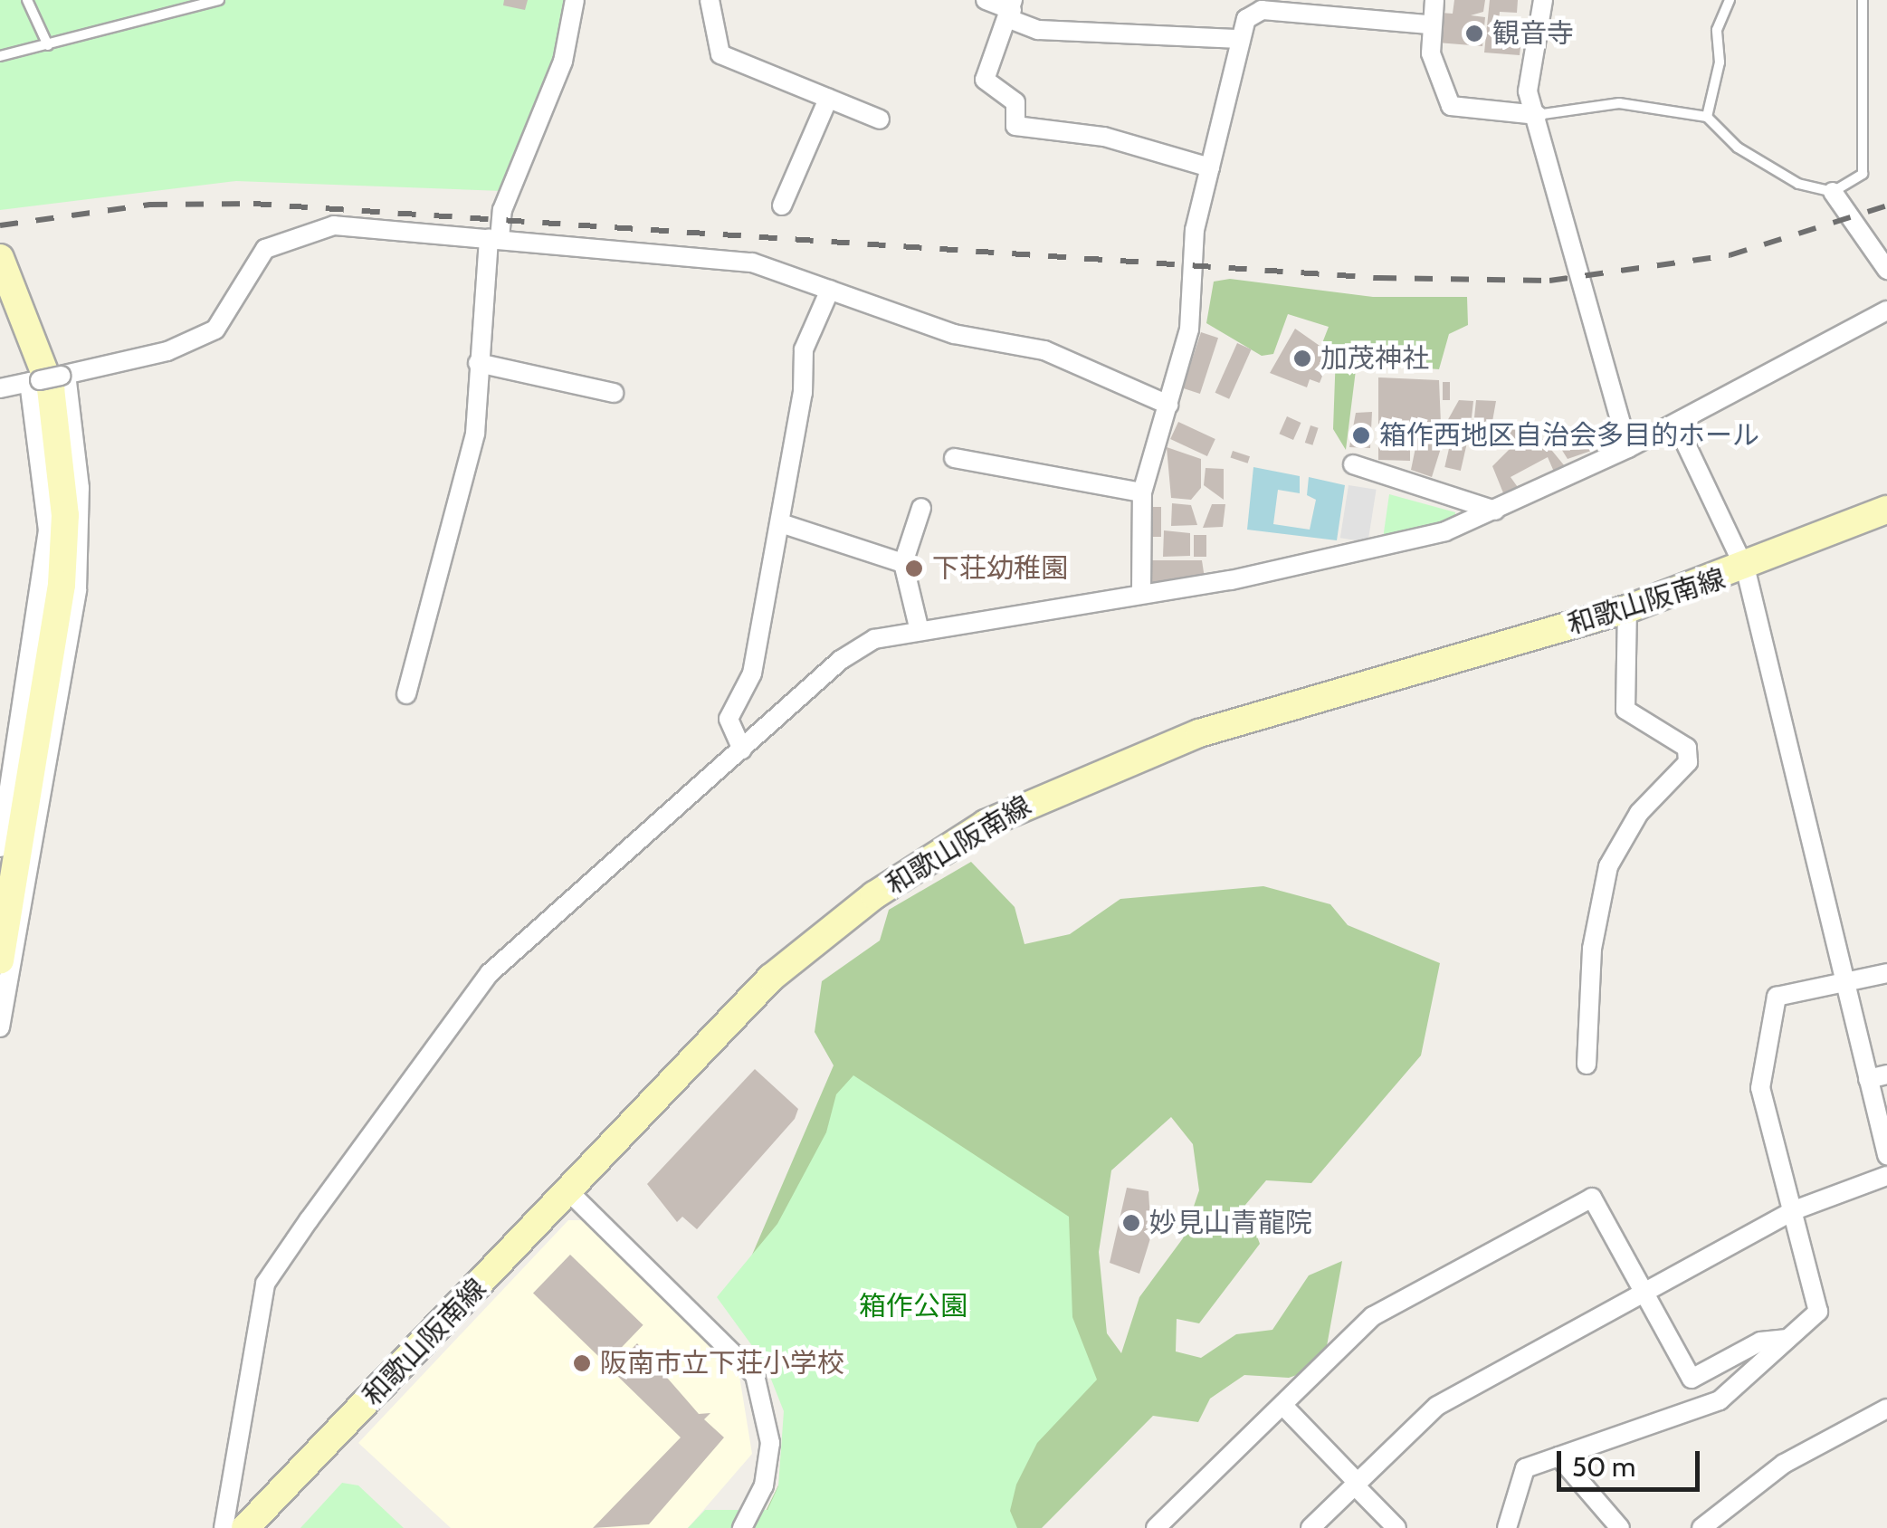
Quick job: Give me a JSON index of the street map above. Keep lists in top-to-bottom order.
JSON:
{
  "streets": {
    "main road": ["和歌山阪南線"]
  },
  "parks": ["箱作公園"],
  "places": [
    "観音寺",
    "加茂神社",
    "箱作西地区自治会多目的ホール",
    "下荘幼稚園",
    "妙見山青龍院",
    "阪南市立下荘小学校"
  ],
  "scale_bar": "50 m"
}
